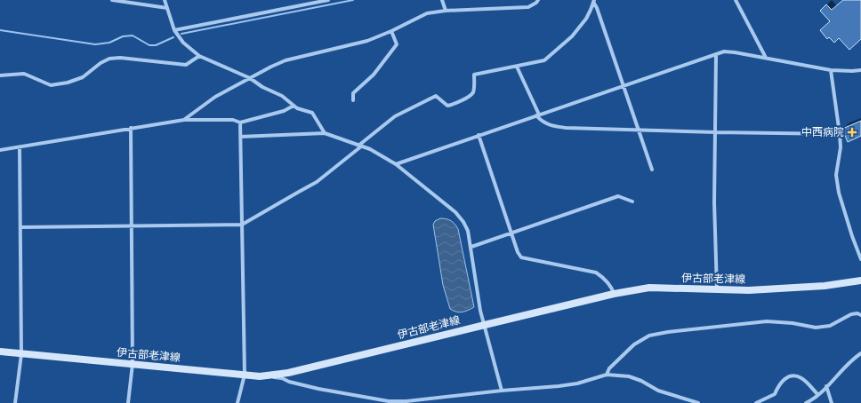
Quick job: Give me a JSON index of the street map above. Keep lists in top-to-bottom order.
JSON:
{
  "streets": {
    "main road": ["伊古部老津線"]
  },
  "places": {
    "health": ["中西病院"]
  }
}
